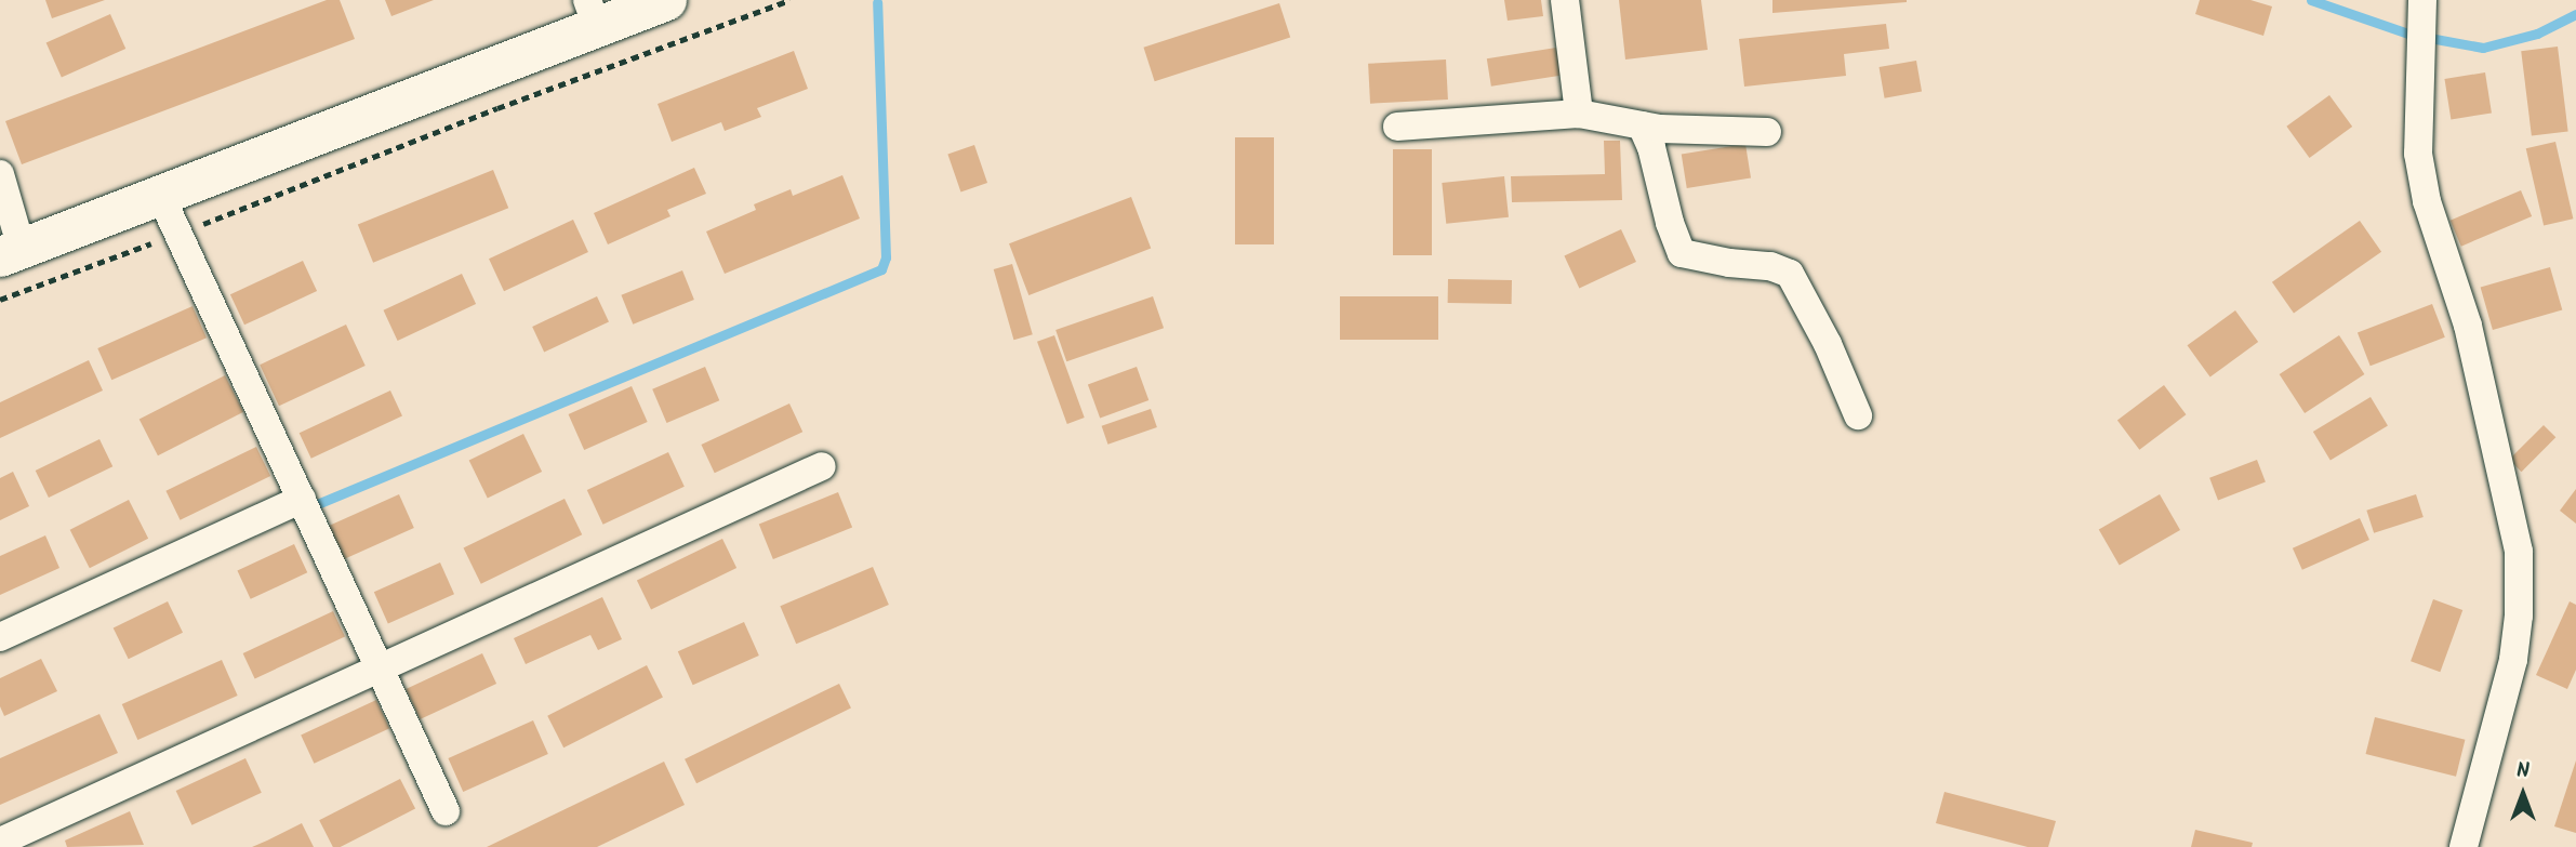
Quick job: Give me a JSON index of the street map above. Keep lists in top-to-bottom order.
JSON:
{
  "north": "top"
}
